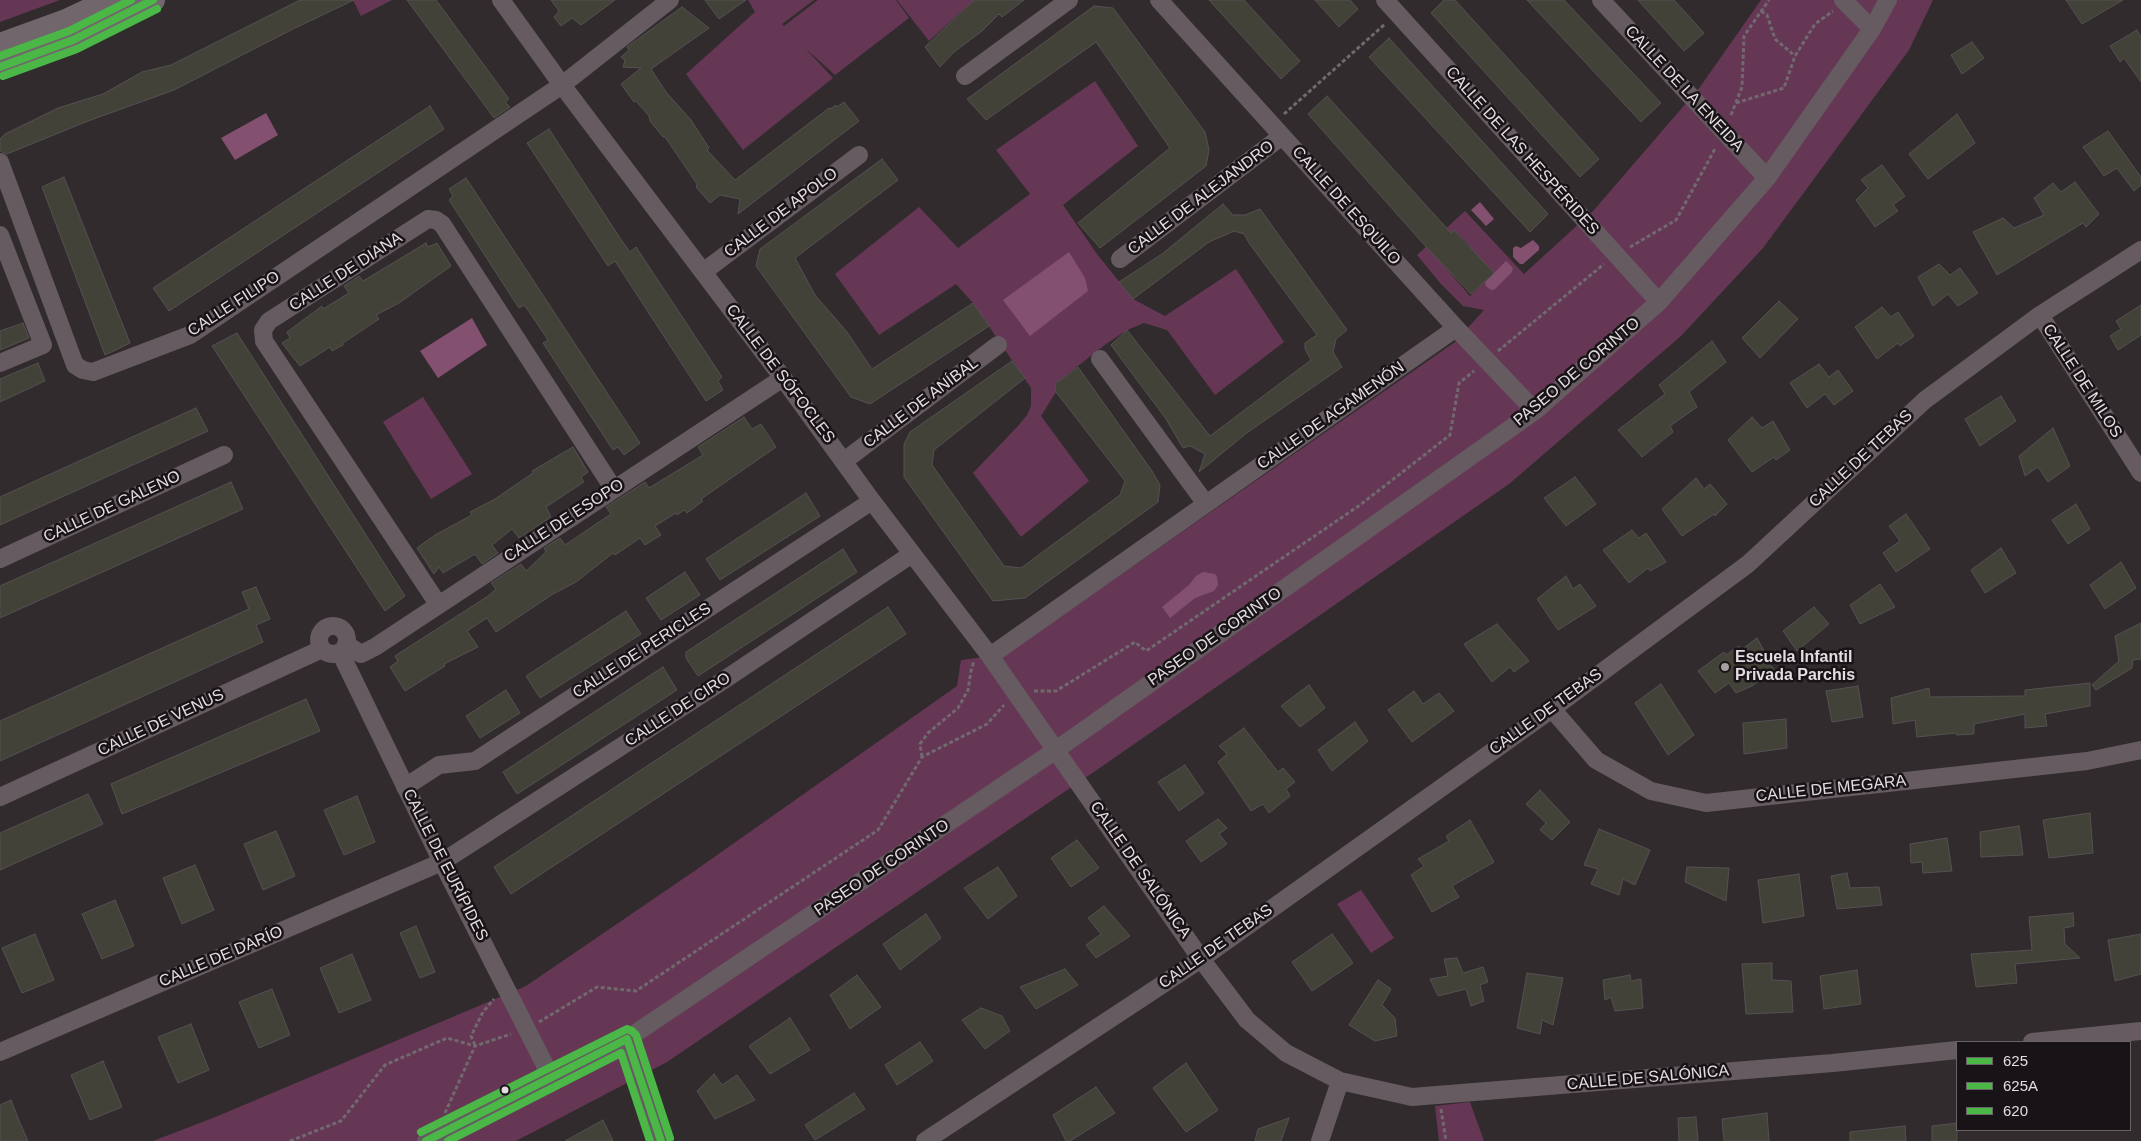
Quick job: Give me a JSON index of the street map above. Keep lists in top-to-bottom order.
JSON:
{
  "streets": {
    "street": [
      "CALLE DE LA ENEIDA",
      "CALLE DE LAS HESPÉRIDES",
      "CALLE DE ALEJANDRO",
      "CALLE DE ESQUILO",
      "CALLE DE APOLO",
      "CALLE DE DIANA",
      "CALLE FILIPO",
      "PASEO DE CORINTO",
      "CALLE DE SÓFOCLES",
      "CALLE DE MILOS",
      "CALLE DE ANÍBAL",
      "CALLE DE AGAMENÓN",
      "CALLE DE TEBAS",
      "CALLE DE GALENO",
      "CALLE DE ESOPO",
      "CALLE DE PERICLES",
      "CALLE DE CIRO",
      "CALLE DE VENUS",
      "CALLE DE MEGARA",
      "CALLE DE EURÍPIDES",
      "CALLE DE SALÓNICA",
      "CALLE DE DARÍO"
    ]
  },
  "crossings": [
    ["CALLE DE LA ENEIDA", "PASEO DE CORINTO"],
    ["CALLE DE LAS HESPÉRIDES", "PASEO DE CORINTO"],
    ["CALLE DE ALEJANDRO", "CALLE DE ESQUILO"],
    ["CALLE DE ESQUILO", "PASEO DE CORINTO"],
    ["CALLE DE ESQUILO", "CALLE DE AGAMENÓN"],
    ["CALLE DE APOLO", "CALLE DE SÓFOCLES"],
    ["CALLE DE DIANA", "CALLE DE ESOPO"],
    ["CALLE FILIPO", "CALLE DE SÓFOCLES"],
    ["PASEO DE CORINTO", "CALLE DE SÓFOCLES"],
    ["PASEO DE CORINTO", "CALLE DE EURÍPIDES"],
    ["PASEO DE CORINTO", "CALLE DE SALÓNICA"],
    ["CALLE DE SÓFOCLES", "CALLE DE ANÍBAL"],
    ["CALLE DE SÓFOCLES", "CALLE DE AGAMENÓN"],
    ["CALLE DE SÓFOCLES", "CALLE DE ESOPO"],
    ["CALLE DE SÓFOCLES", "CALLE DE PERICLES"],
    ["CALLE DE SÓFOCLES", "CALLE DE CIRO"],
    ["CALLE DE SÓFOCLES", "CALLE DE SALÓNICA"],
    ["CALLE DE MILOS", "CALLE DE TEBAS"],
    ["CALLE DE TEBAS", "CALLE DE MEGARA"],
    ["CALLE DE TEBAS", "CALLE DE SALÓNICA"],
    ["CALLE DE ESOPO", "CALLE DE VENUS"],
    ["CALLE DE ESOPO", "CALLE DE EURÍPIDES"],
    ["CALLE DE PERICLES", "CALLE DE EURÍPIDES"],
    ["CALLE DE CIRO", "CALLE DE EURÍPIDES"],
    ["CALLE DE CIRO", "CALLE DE DARÍO"],
    ["CALLE DE VENUS", "CALLE DE EURÍPIDES"],
    ["CALLE DE EURÍPIDES", "CALLE DE DARÍO"]
  ],
  "places": ["Escuela Infantil Privada Parchis"],
  "lines": ["transit line 625", "transit line 620", "transit line 625A"],
  "legend": ["625", "625A", "620"]
}
